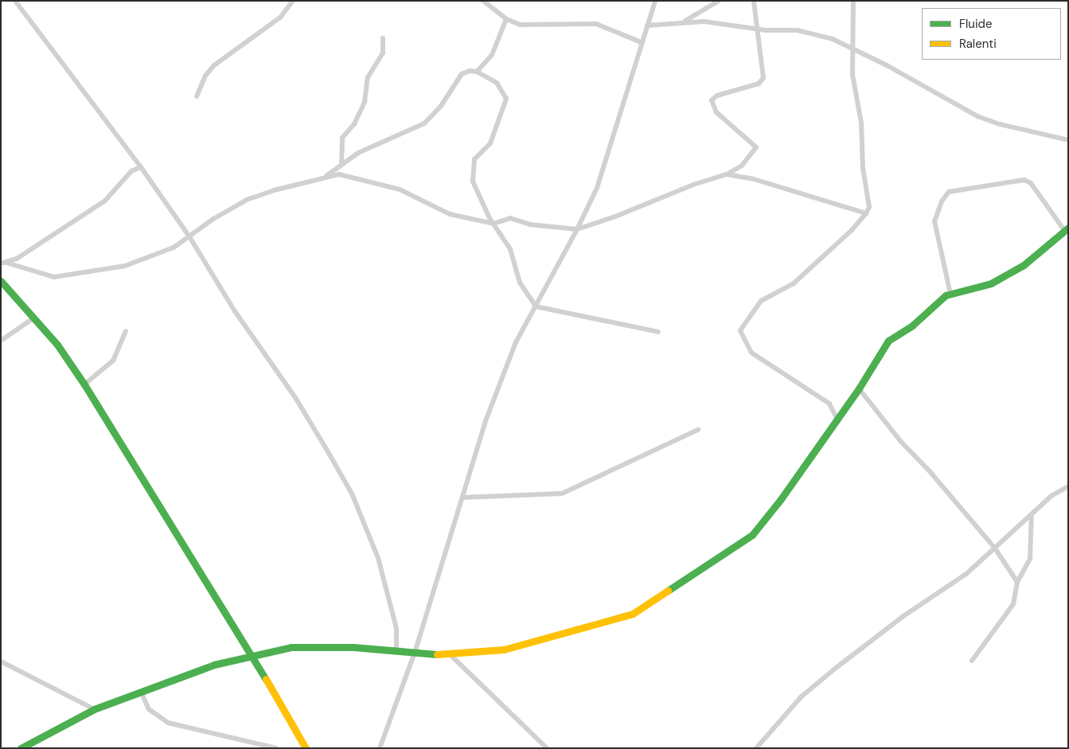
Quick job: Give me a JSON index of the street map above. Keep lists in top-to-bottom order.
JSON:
{
  "legend": ["Fluide", "Ralenti"]
}
